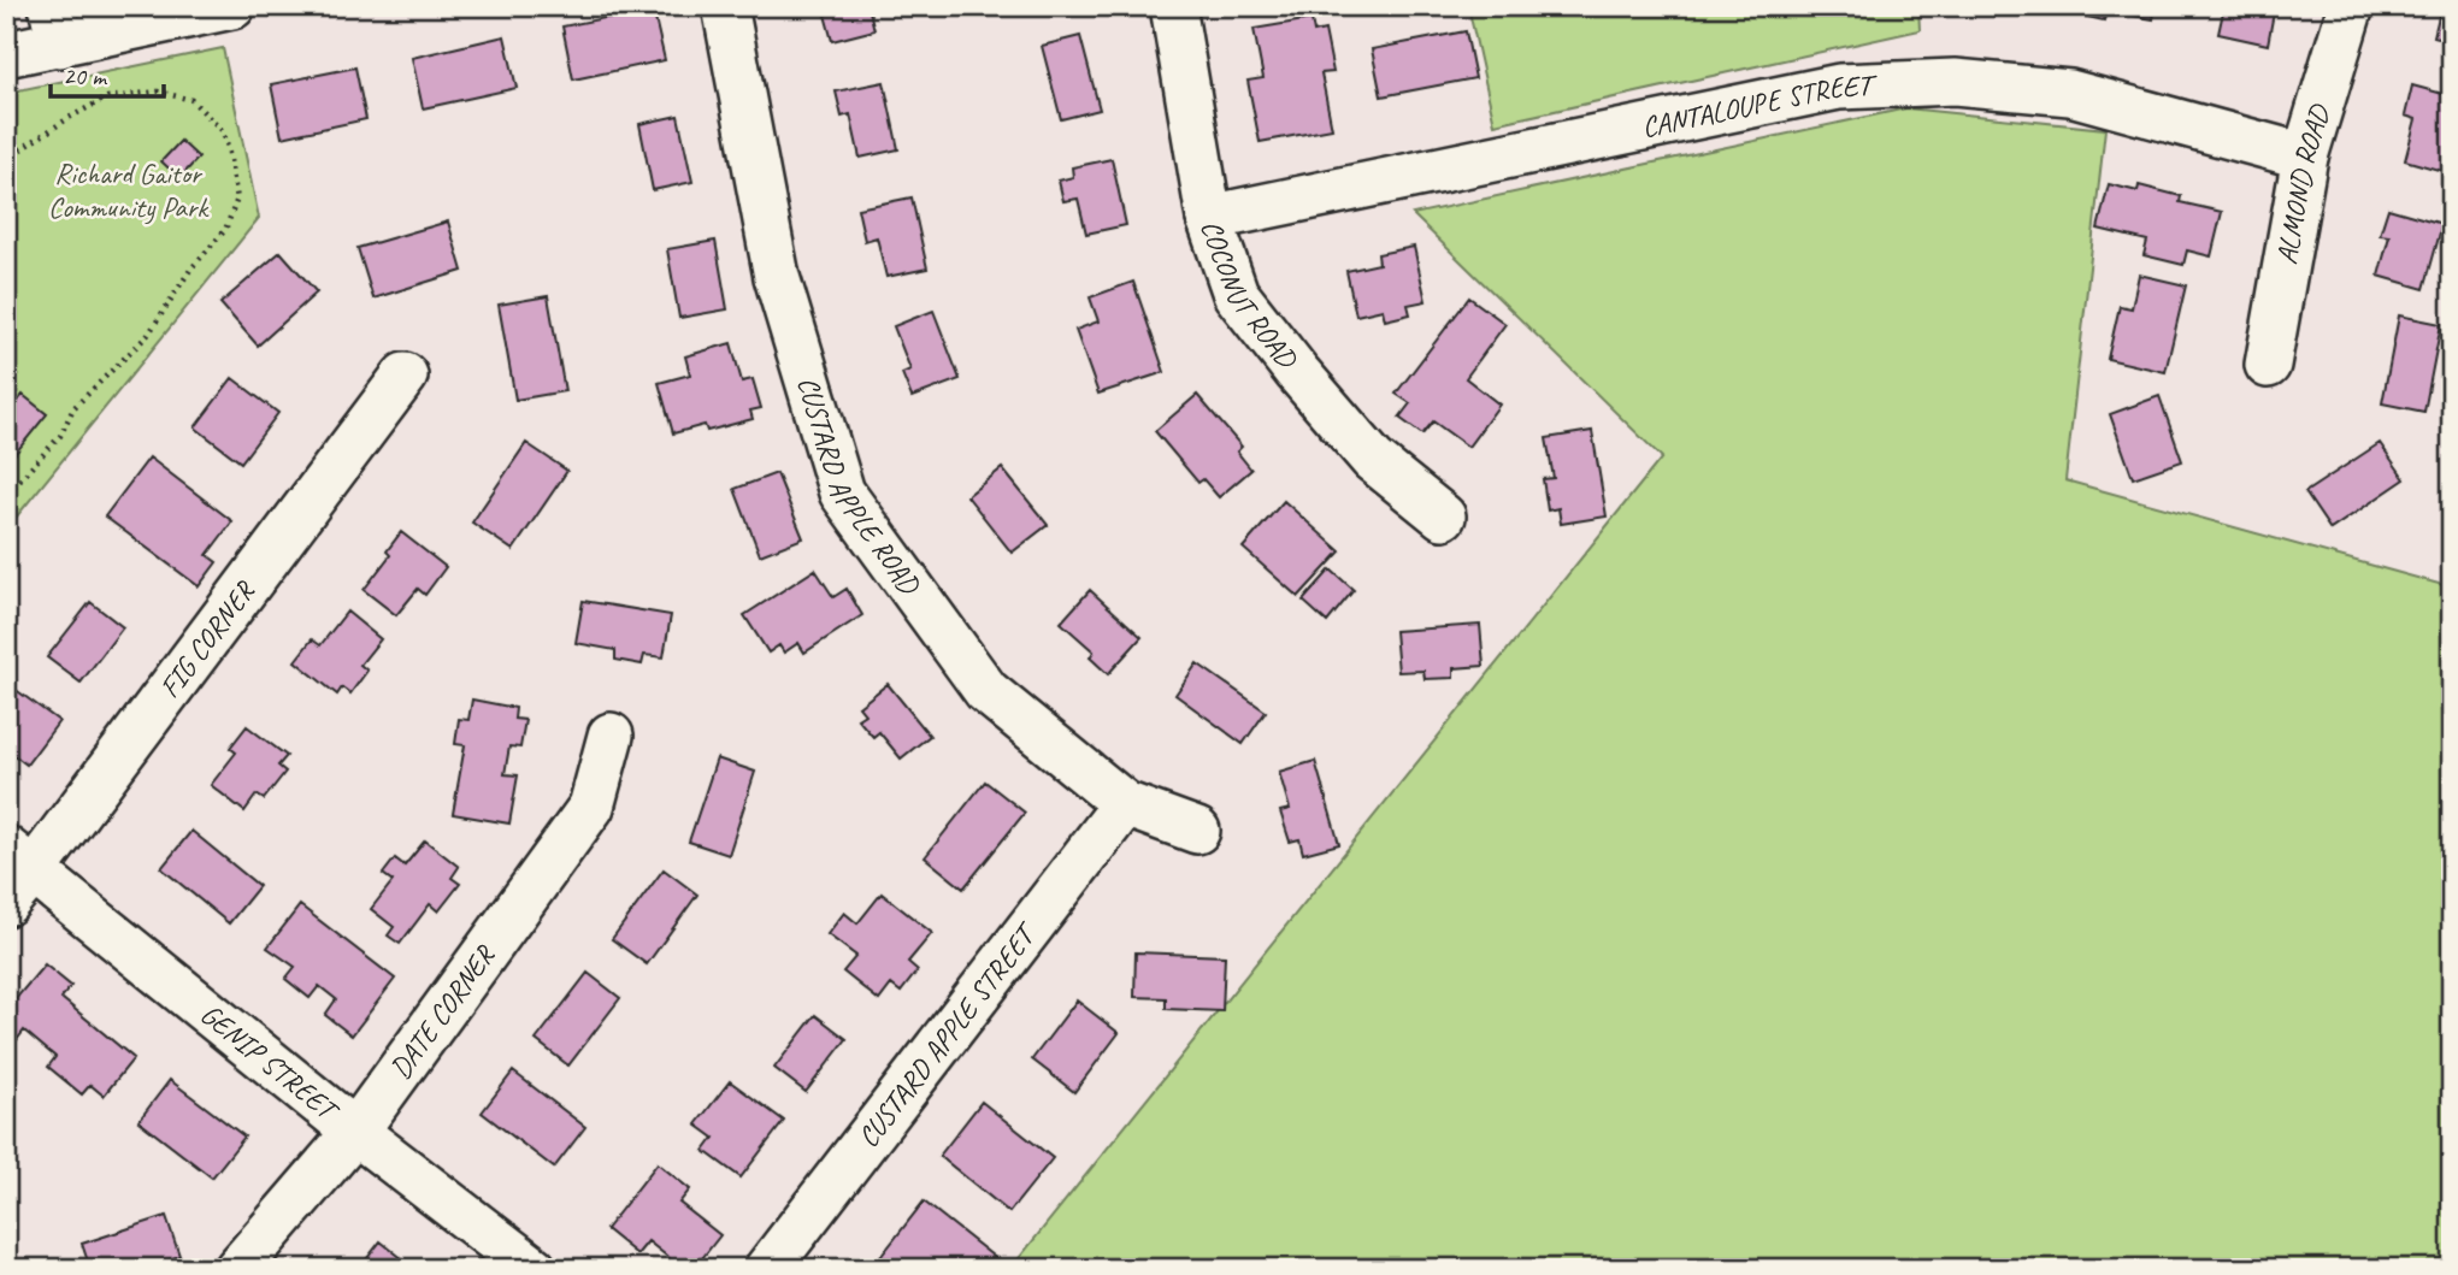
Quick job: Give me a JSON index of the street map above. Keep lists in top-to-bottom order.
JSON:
{
  "streets": {
    "street": [
      "CANTALOUPE STREET",
      "ALMOND ROAD",
      "COCONUT ROAD",
      "CUSTARD APPLE ROAD",
      "FIG CORNER",
      "DATE CORNER",
      "CUSTARD APPLE STREET",
      "GENIP STREET"
    ]
  },
  "crossings": [
    ["CANTALOUPE STREET", "ALMOND ROAD"],
    ["CANTALOUPE STREET", "COCONUT ROAD"],
    ["CUSTARD APPLE ROAD", "CUSTARD APPLE STREET"],
    ["FIG CORNER", "GENIP STREET"],
    ["DATE CORNER", "GENIP STREET"]
  ],
  "parks": ["Richard Gaitor Community Park"],
  "scale_bar": "20 m"
}
